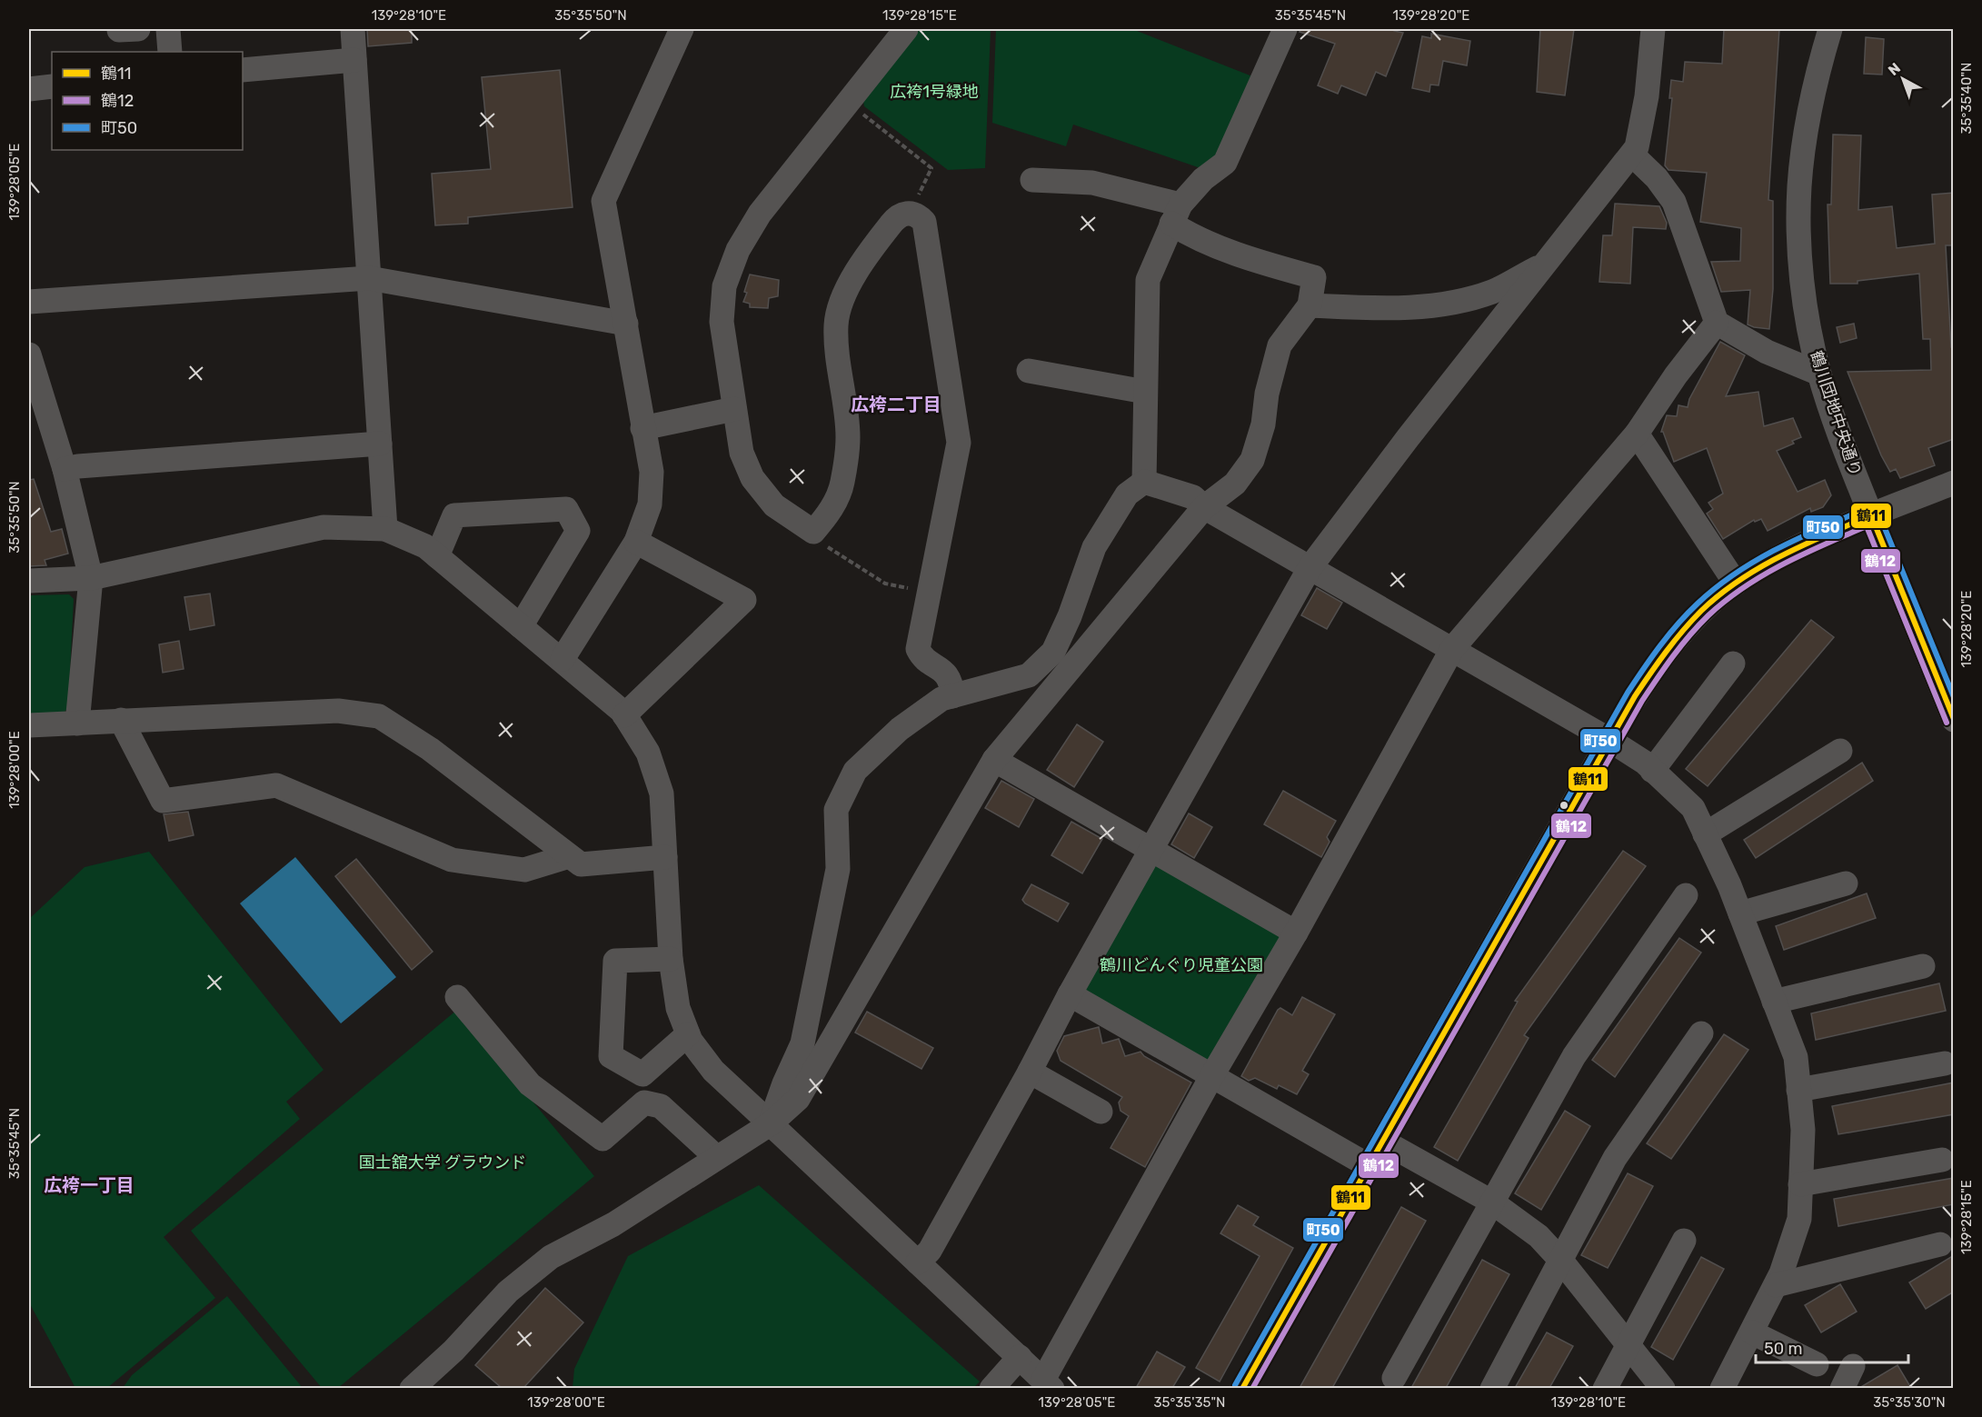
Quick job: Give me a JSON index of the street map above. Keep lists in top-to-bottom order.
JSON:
{
  "streets": {
    "street": ["鶴川団地中央通り"]
  },
  "districts": ["広袴二丁目", "広袴一丁目"],
  "parks": ["広袴1号緑地", "鶴川どんぐり児童公園", "国士舘大学 グラウンド"],
  "lines": ["transit line 町50", "transit line 鶴11", "transit line 鶴12"],
  "legend": ["鶴11", "鶴12", "町50"],
  "scale_bar": "50 m",
  "north": "top left",
  "coordinates": [
    "139°28'10\"E",
    "35°35'50\"N",
    "139°28'15\"E",
    "35°35'45\"N",
    "139°28'20\"E",
    "35°35'40\"N",
    "139°28'05\"E",
    "139°28'00\"E",
    "35°35'35\"N",
    "35°35'30\"N"
  ]
}
